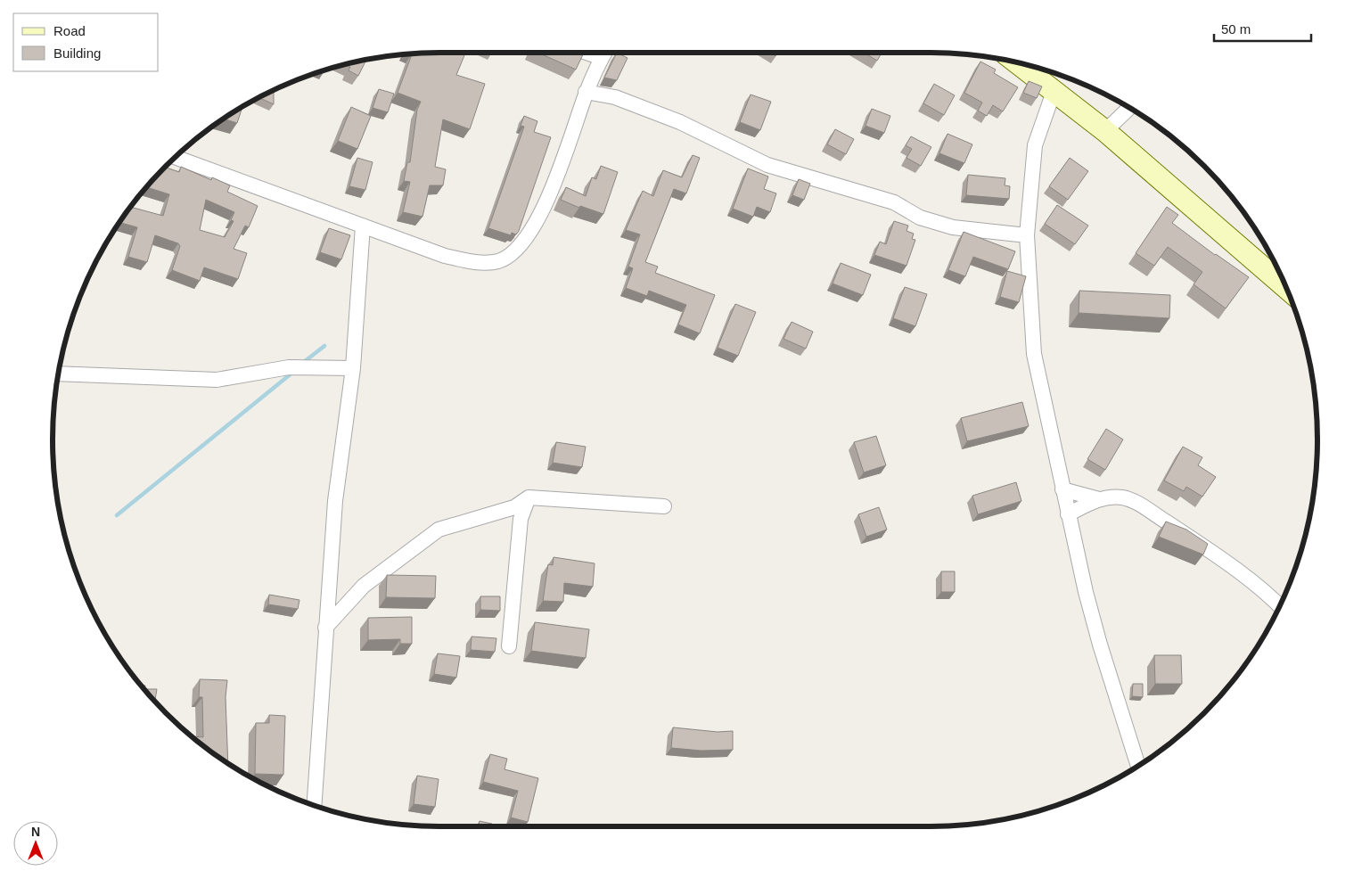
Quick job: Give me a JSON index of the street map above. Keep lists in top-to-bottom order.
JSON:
{
  "legend": ["Road", "Building"],
  "scale_bar": "50 m",
  "north": "top"
}
